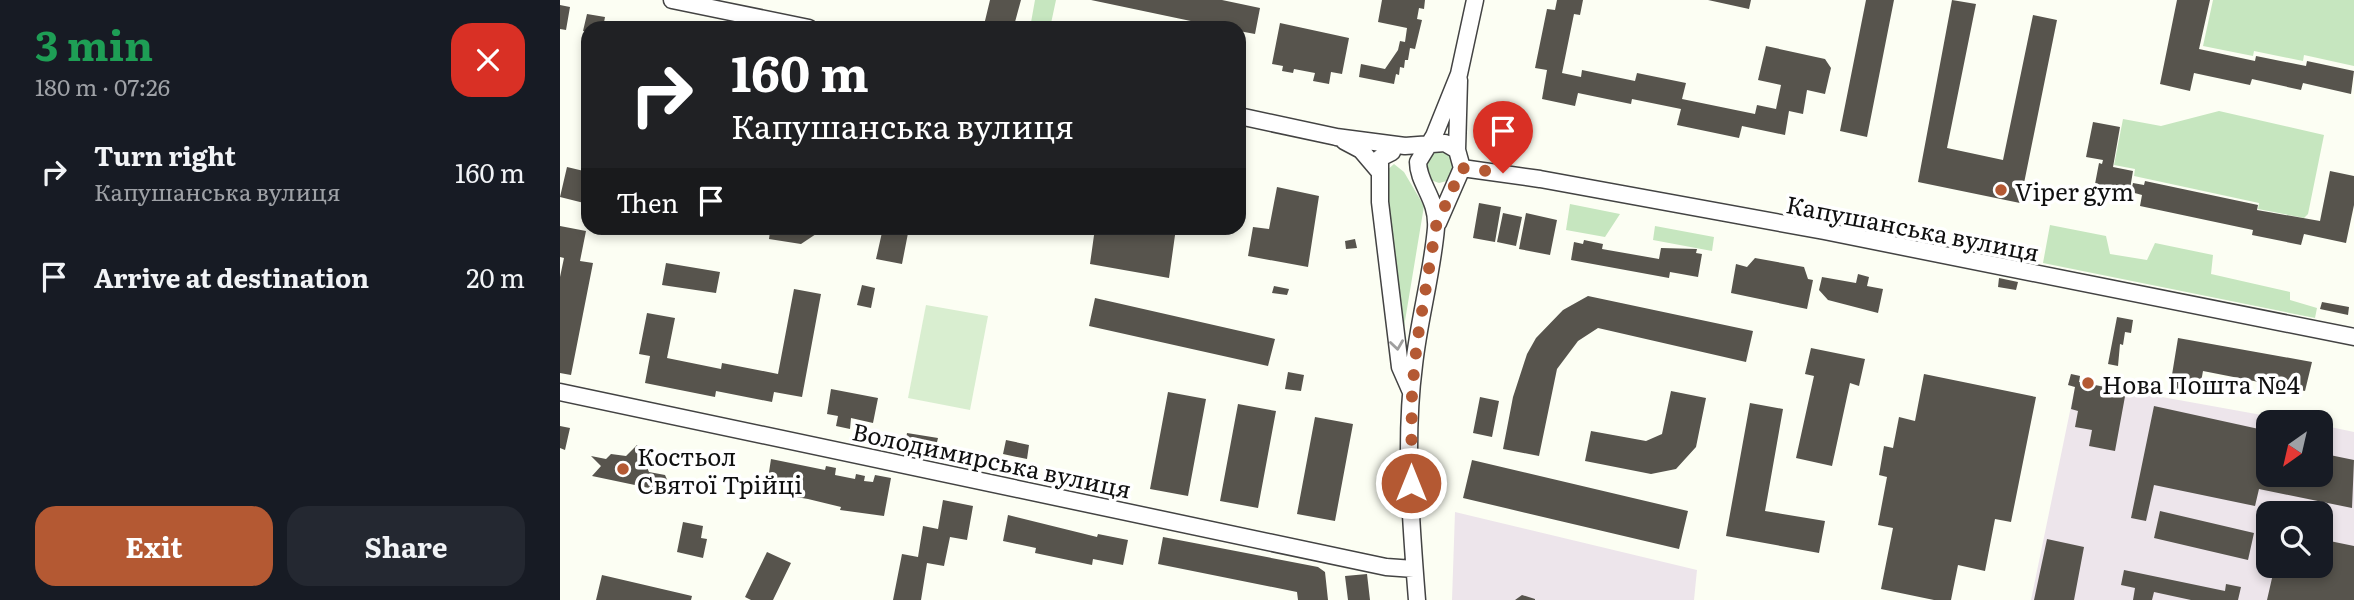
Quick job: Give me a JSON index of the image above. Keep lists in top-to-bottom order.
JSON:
{
  "streets": {
    "street": ["Капушанська вулиця", "Володимирська вулиця"]
  },
  "places": ["Viper gym", "Нова Пошта №4", "Костьол Святої Трійці"],
  "north": "bottom left",
  "page": {
    "heading": ["3 min", "180 m · 07:26"],
    "turn": ["160 m", "Капушанська вулиця"],
    "list": [
      {
        "name": "Turn right",
        "note": "Капушанська вулиця",
        "value": "160 m"
      },
      {
        "name": "Arrive at destination",
        "value": "20 m"
      }
    ],
    "then": "Then",
    "buttons": ["Exit", "Share"]
  }
}
